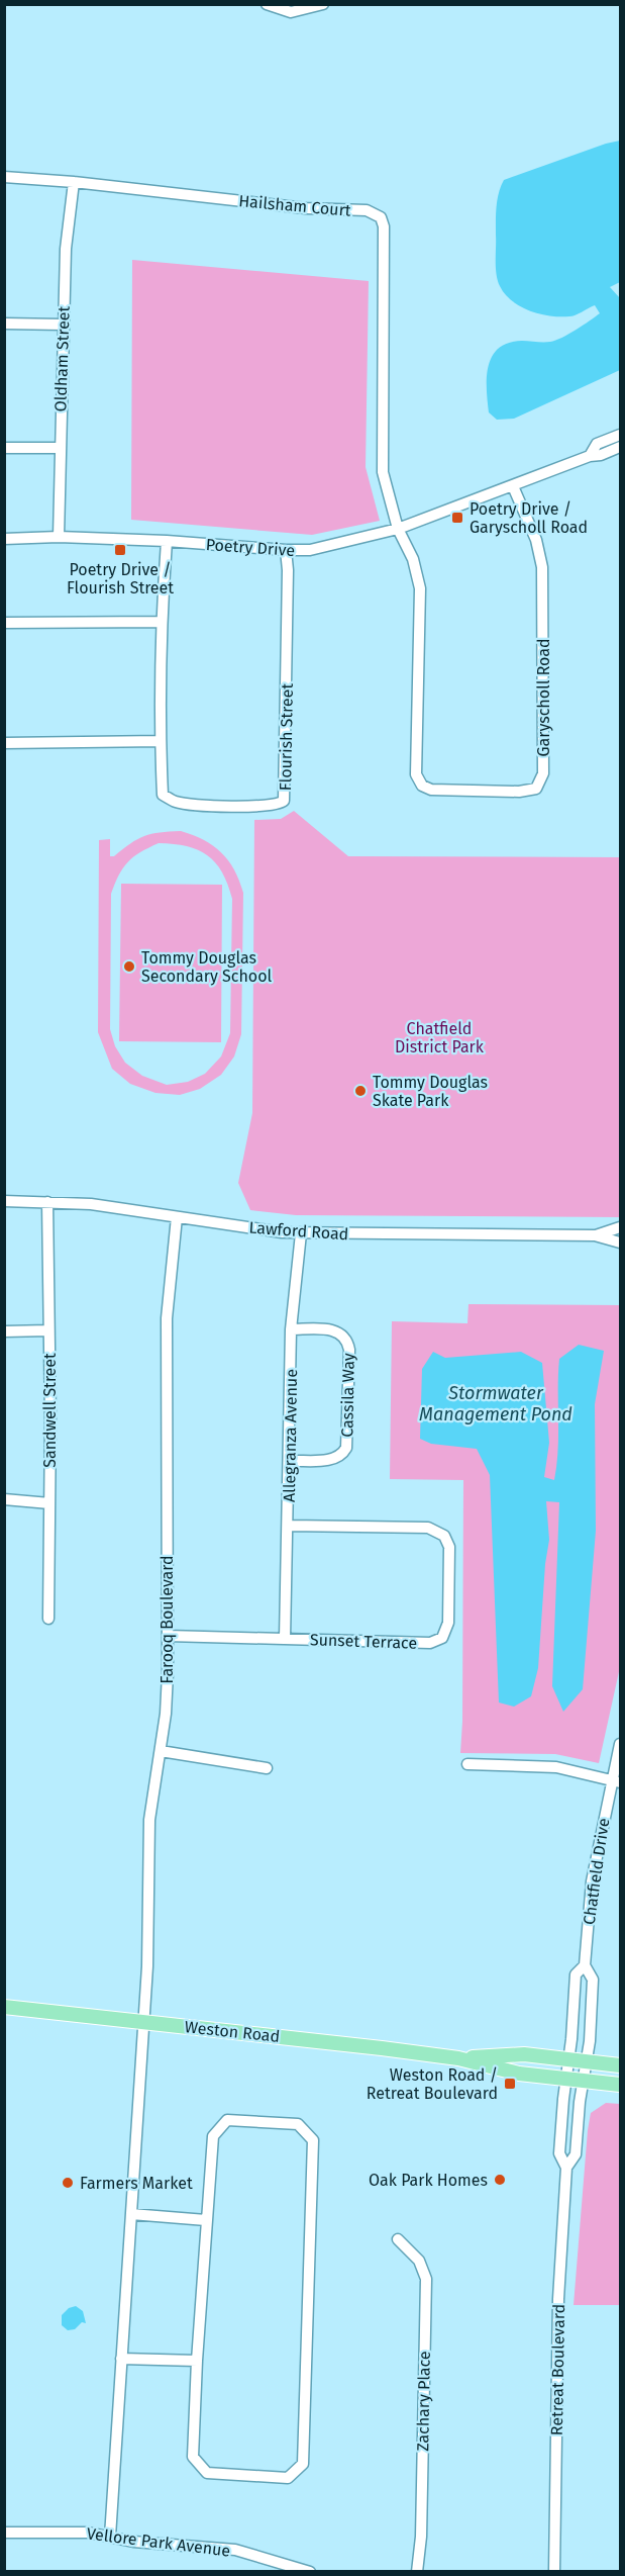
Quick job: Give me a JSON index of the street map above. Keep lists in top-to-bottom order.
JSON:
{
  "streets": {
    "main road": ["Weston Road"],
    "street": [
      "Hailsham Court",
      "Oldham Street",
      "Poetry Drive",
      "Garyscholl Road",
      "Flourish Street",
      "Lawford Road",
      "Cassila Way",
      "Sandwell Street",
      "Allegranza Avenue",
      "Farooq Boulevard",
      "Sunset Terrace",
      "Chatfield Drive",
      "Retreat Boulevard",
      "Zachary Place",
      "Vellore Park Avenue"
    ]
  },
  "crossings": [
    ["Hailsham Court", "Oldham Street"],
    ["Hailsham Court", "Poetry Drive"],
    ["Hailsham Court", "Garyscholl Road"],
    ["Oldham Street", "Poetry Drive"],
    ["Poetry Drive", "Garyscholl Road"],
    ["Poetry Drive", "Flourish Street"],
    ["Lawford Road", "Sandwell Street"],
    ["Lawford Road", "Allegranza Avenue"],
    ["Lawford Road", "Farooq Boulevard"],
    ["Cassila Way", "Allegranza Avenue"],
    ["Allegranza Avenue", "Sunset Terrace"],
    ["Farooq Boulevard", "Sunset Terrace"],
    ["Farooq Boulevard", "Weston Road"],
    ["Farooq Boulevard", "Vellore Park Avenue"],
    ["Chatfield Drive", "Weston Road"],
    ["Chatfield Drive", "Retreat Boulevard"],
    ["Weston Road", "Retreat Boulevard"]
  ],
  "water": ["Stormwater Management Pond"],
  "parks": ["Chatfield District Park"],
  "places": {
    "transit": ["Poetry Drive / Garyscholl Road", "Poetry Drive / Flourish Street", "Weston Road / Retreat Boulevard"],
    "other": [
      "Tommy Douglas Secondary School",
      "Tommy Douglas Skate Park",
      "Oak Park Homes",
      "Farmers Market"
    ]
  }
}
